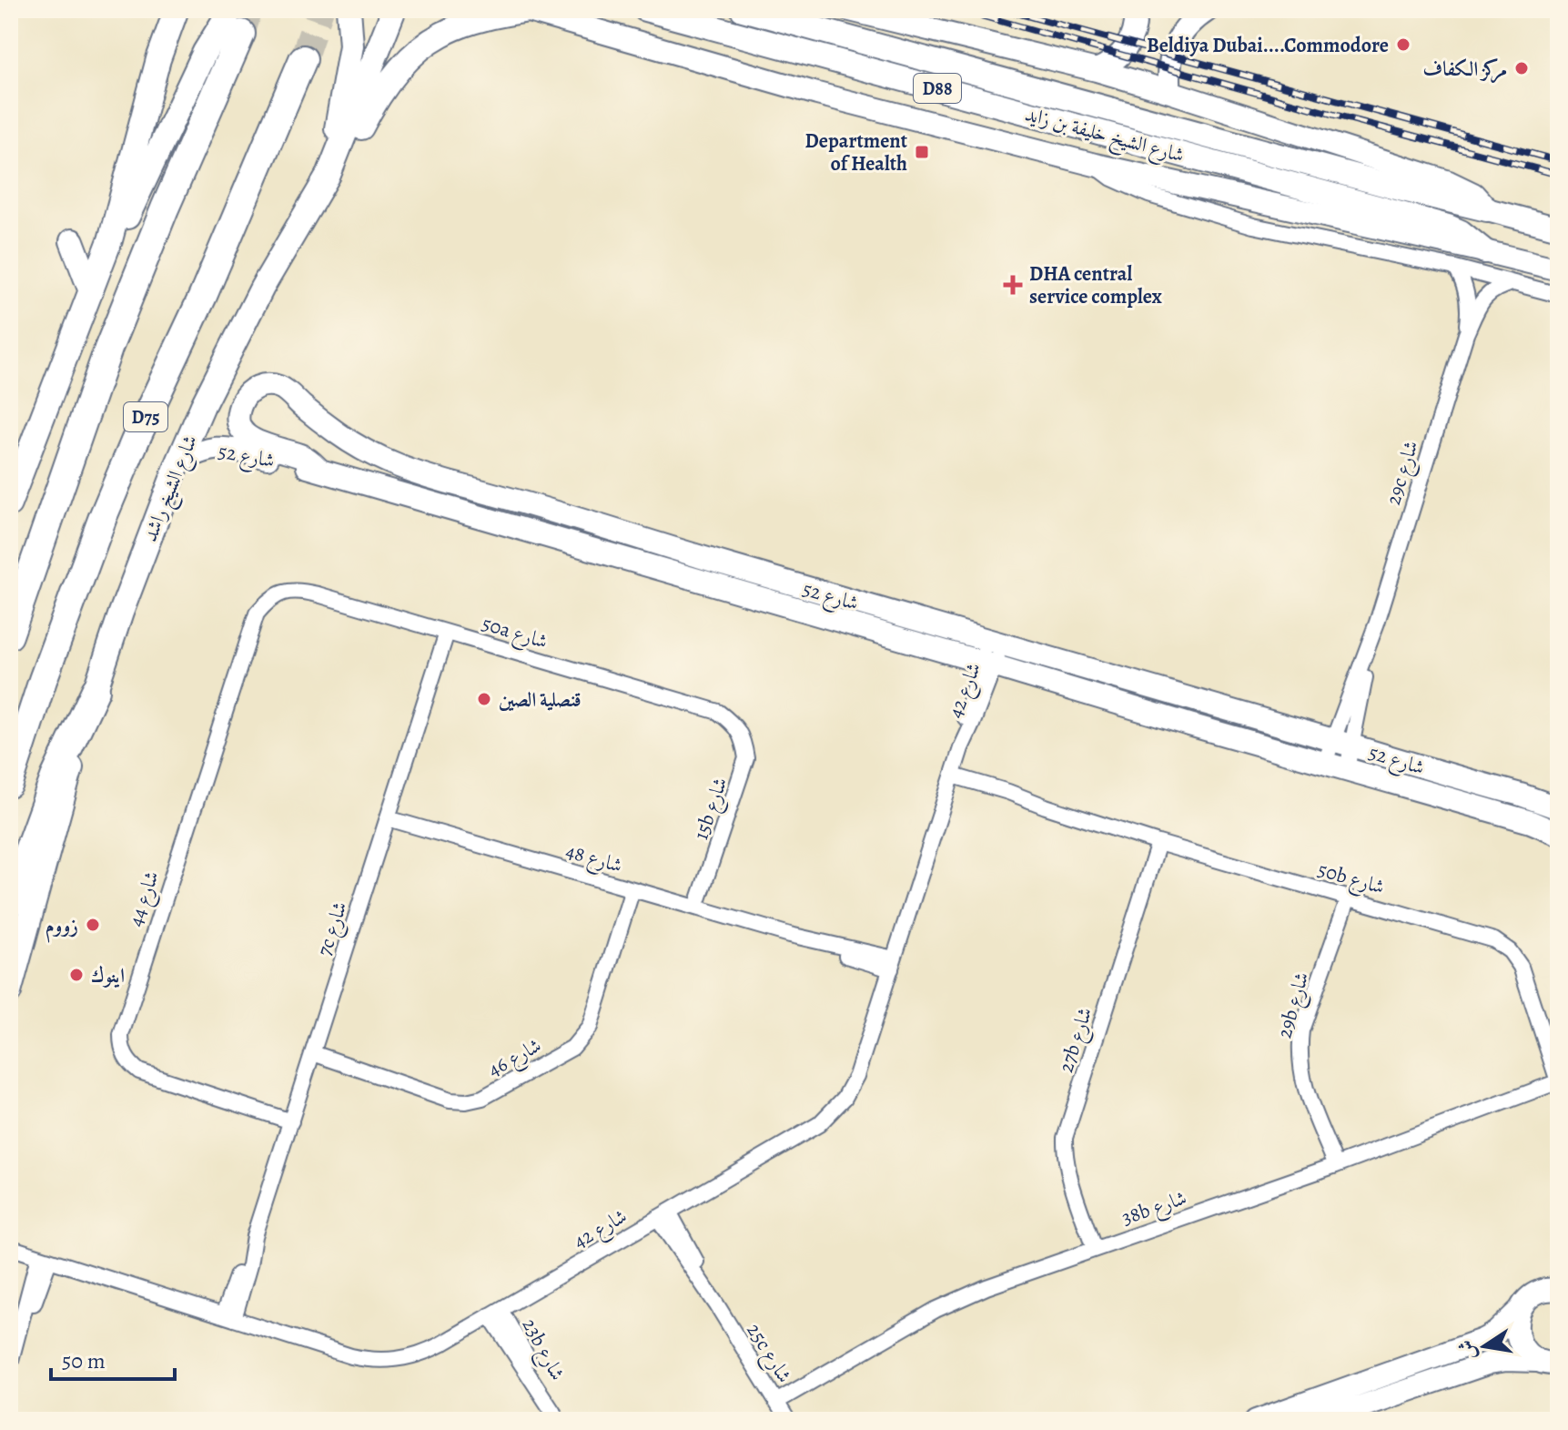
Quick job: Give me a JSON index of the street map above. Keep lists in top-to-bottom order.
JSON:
{
  "streets": {
    "highway": ["D75"],
    "main road": ["D88", "شارع الشيخ خليفة بن زايد", "شارع الشيخ راشد"],
    "street": [
      "شارع 52",
      "29c شارع",
      "50a شارع",
      "شارع 42",
      "15b شارع",
      "شارع 48",
      "50b شارع",
      "شارع 44",
      "7c شارع",
      "29b شارع",
      "27b شارع",
      "شارع 46",
      "38b شارع",
      "23b شارع",
      "25c شارع"
    ]
  },
  "crossings": [
    ["شارع 52", "29c شارع"],
    ["شارع 52", "شارع الشيخ راشد"],
    ["شارع 52", "شارع 42"],
    ["50a شارع", "15b شارع"],
    ["50a شارع", "شارع 44"],
    ["50a شارع", "7c شارع"],
    ["شارع 42", "شارع 48"],
    ["شارع 42", "50b شارع"],
    ["شارع 42", "7c شارع"],
    ["شارع 42", "23b شارع"],
    ["شارع 42", "25c شارع"],
    ["15b شارع", "شارع 48"],
    ["شارع 48", "7c شارع"],
    ["شارع 48", "شارع 46"],
    ["50b شارع", "29b شارع"],
    ["50b شارع", "27b شارع"],
    ["50b شارع", "38b شارع"],
    ["شارع 44", "7c شارع"],
    ["7c شارع", "شارع 46"],
    ["29b شارع", "38b شارع"],
    ["27b شارع", "38b شارع"],
    ["38b شارع", "25c شارع"]
  ],
  "places": {
    "other": [
      "Beldiya Dubai....Commodore",
      "مركز الكفاف",
      "قنصلية الصين",
      "زووم",
      "اينوك"
    ],
    "transit": ["Department of Health"],
    "health": ["DHA central service complex"]
  },
  "scale_bar": "50 m",
  "north": "left"
}
